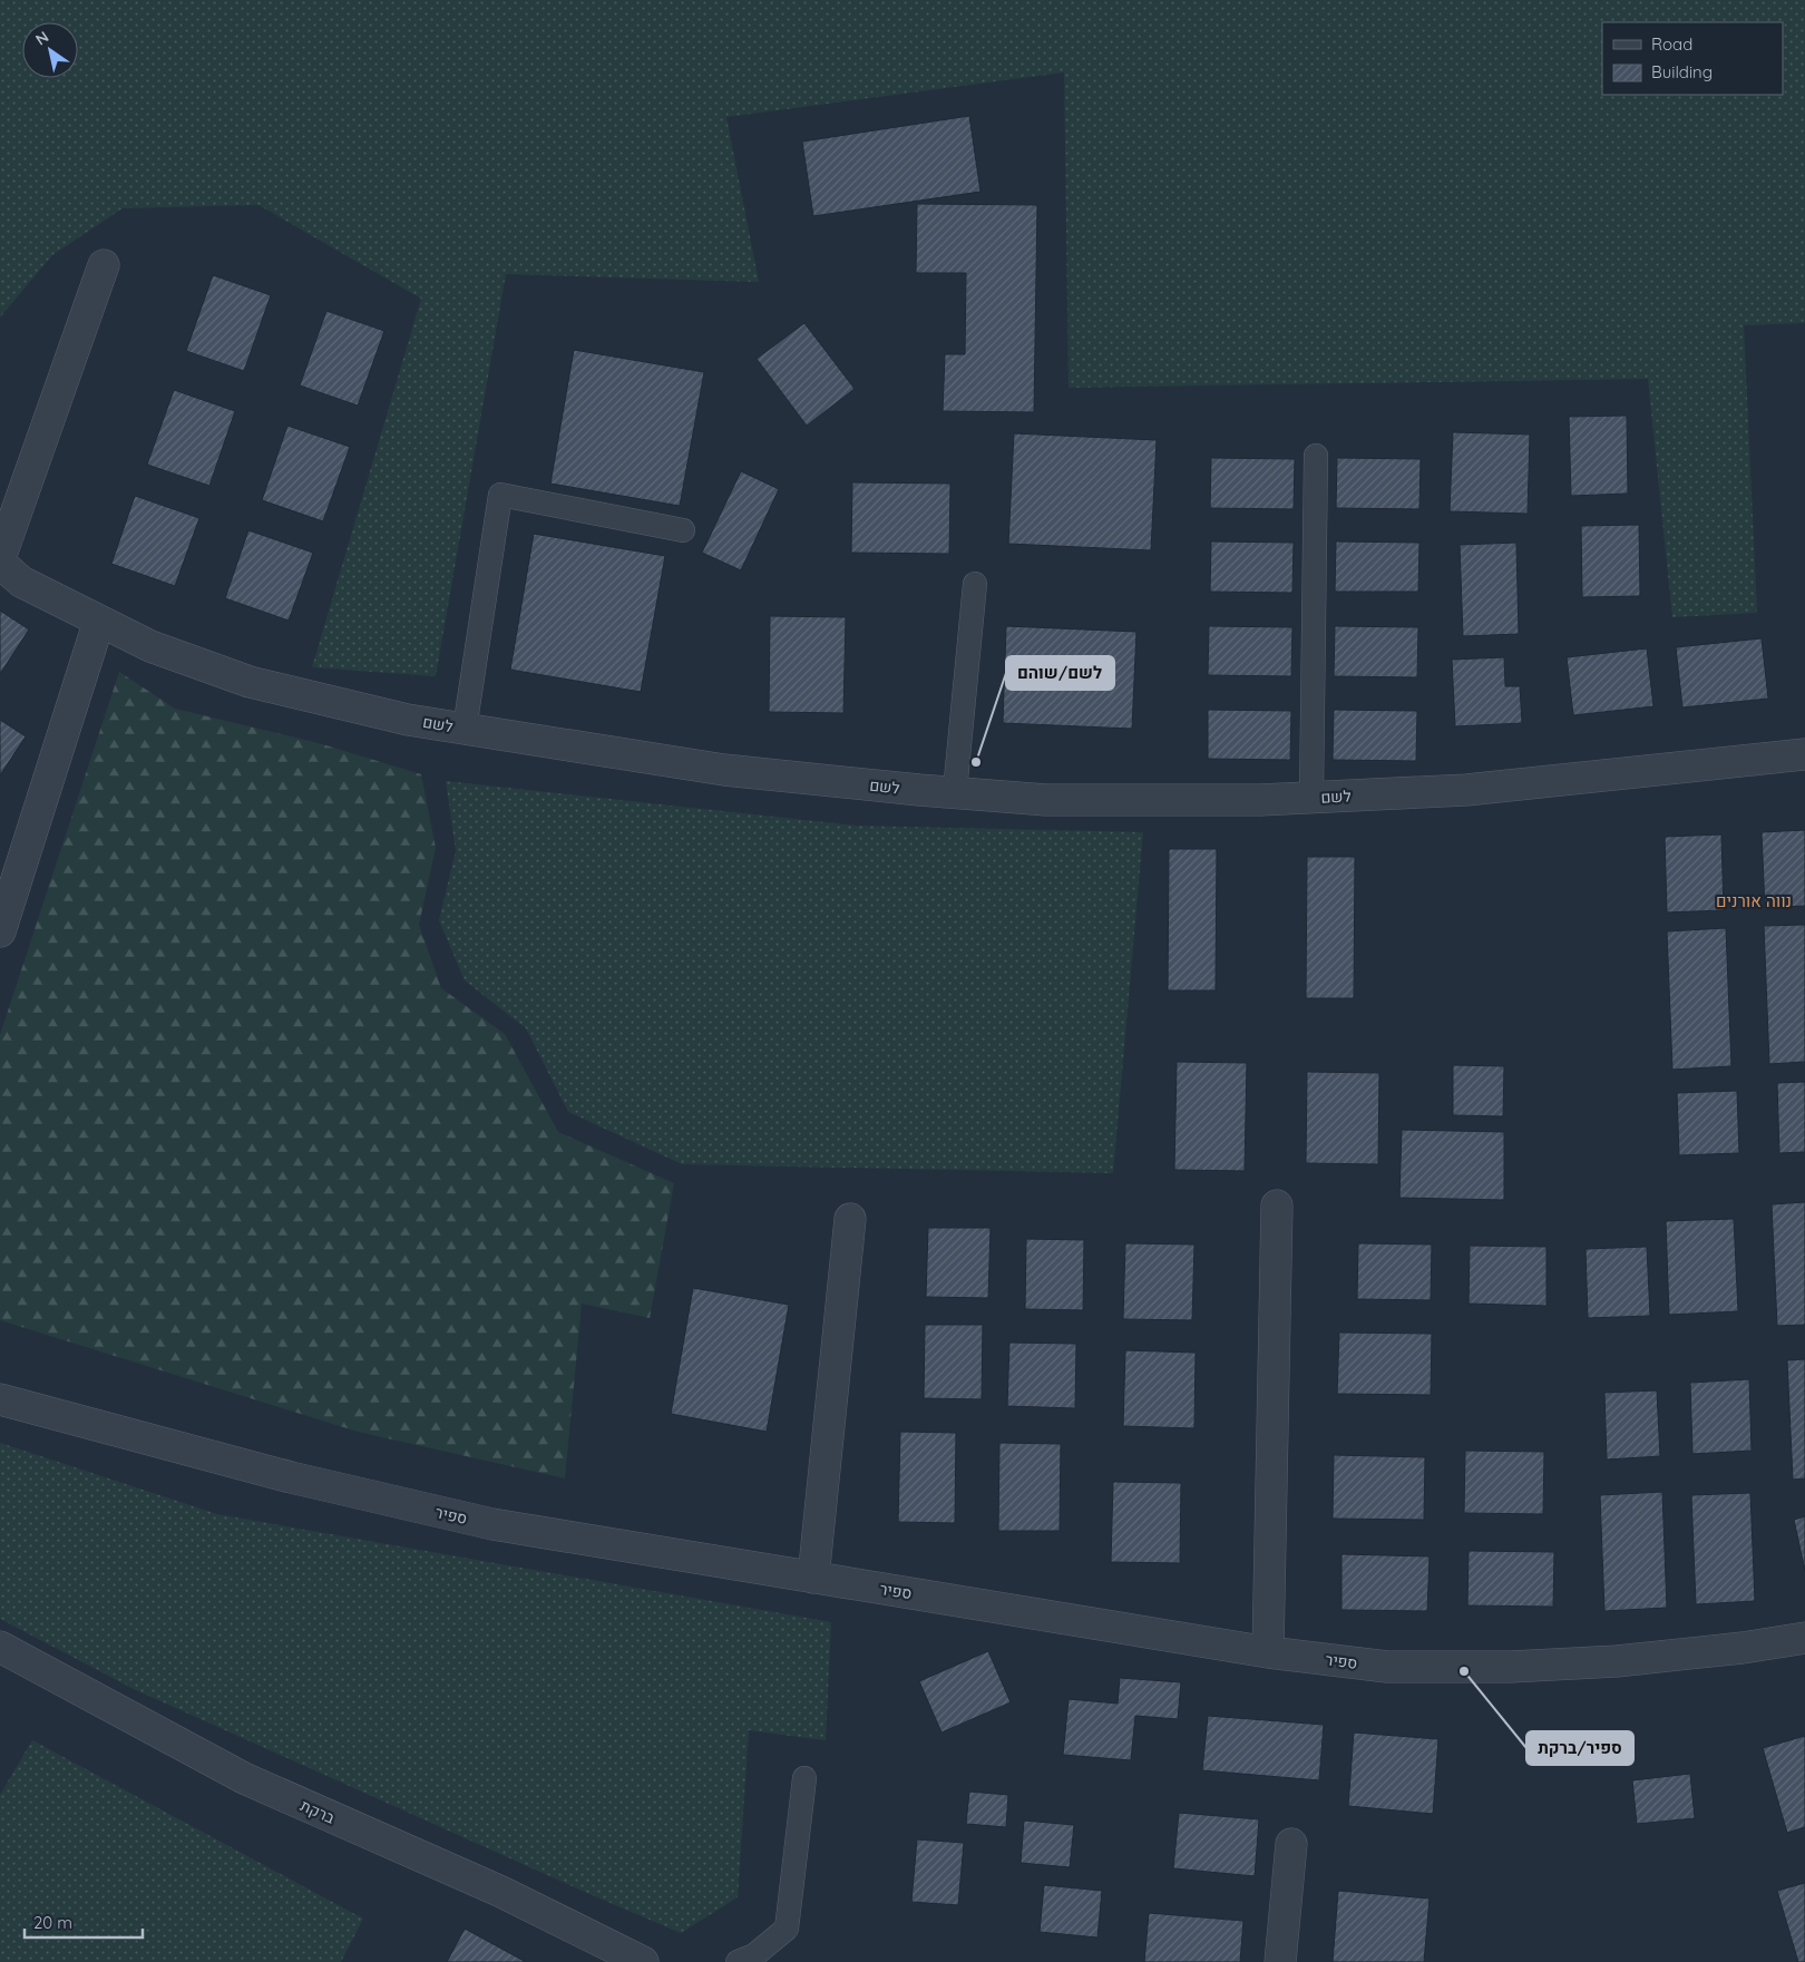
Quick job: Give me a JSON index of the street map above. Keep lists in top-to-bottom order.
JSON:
{
  "streets": {
    "street": ["לשם", "ספיר", "ברקת"]
  },
  "districts": ["נווה אורנים"],
  "places": ["לשם/שוהם", "ספיר/ברקת"],
  "legend": ["Road", "Building"],
  "scale_bar": "20 m",
  "north": "top left"
}
